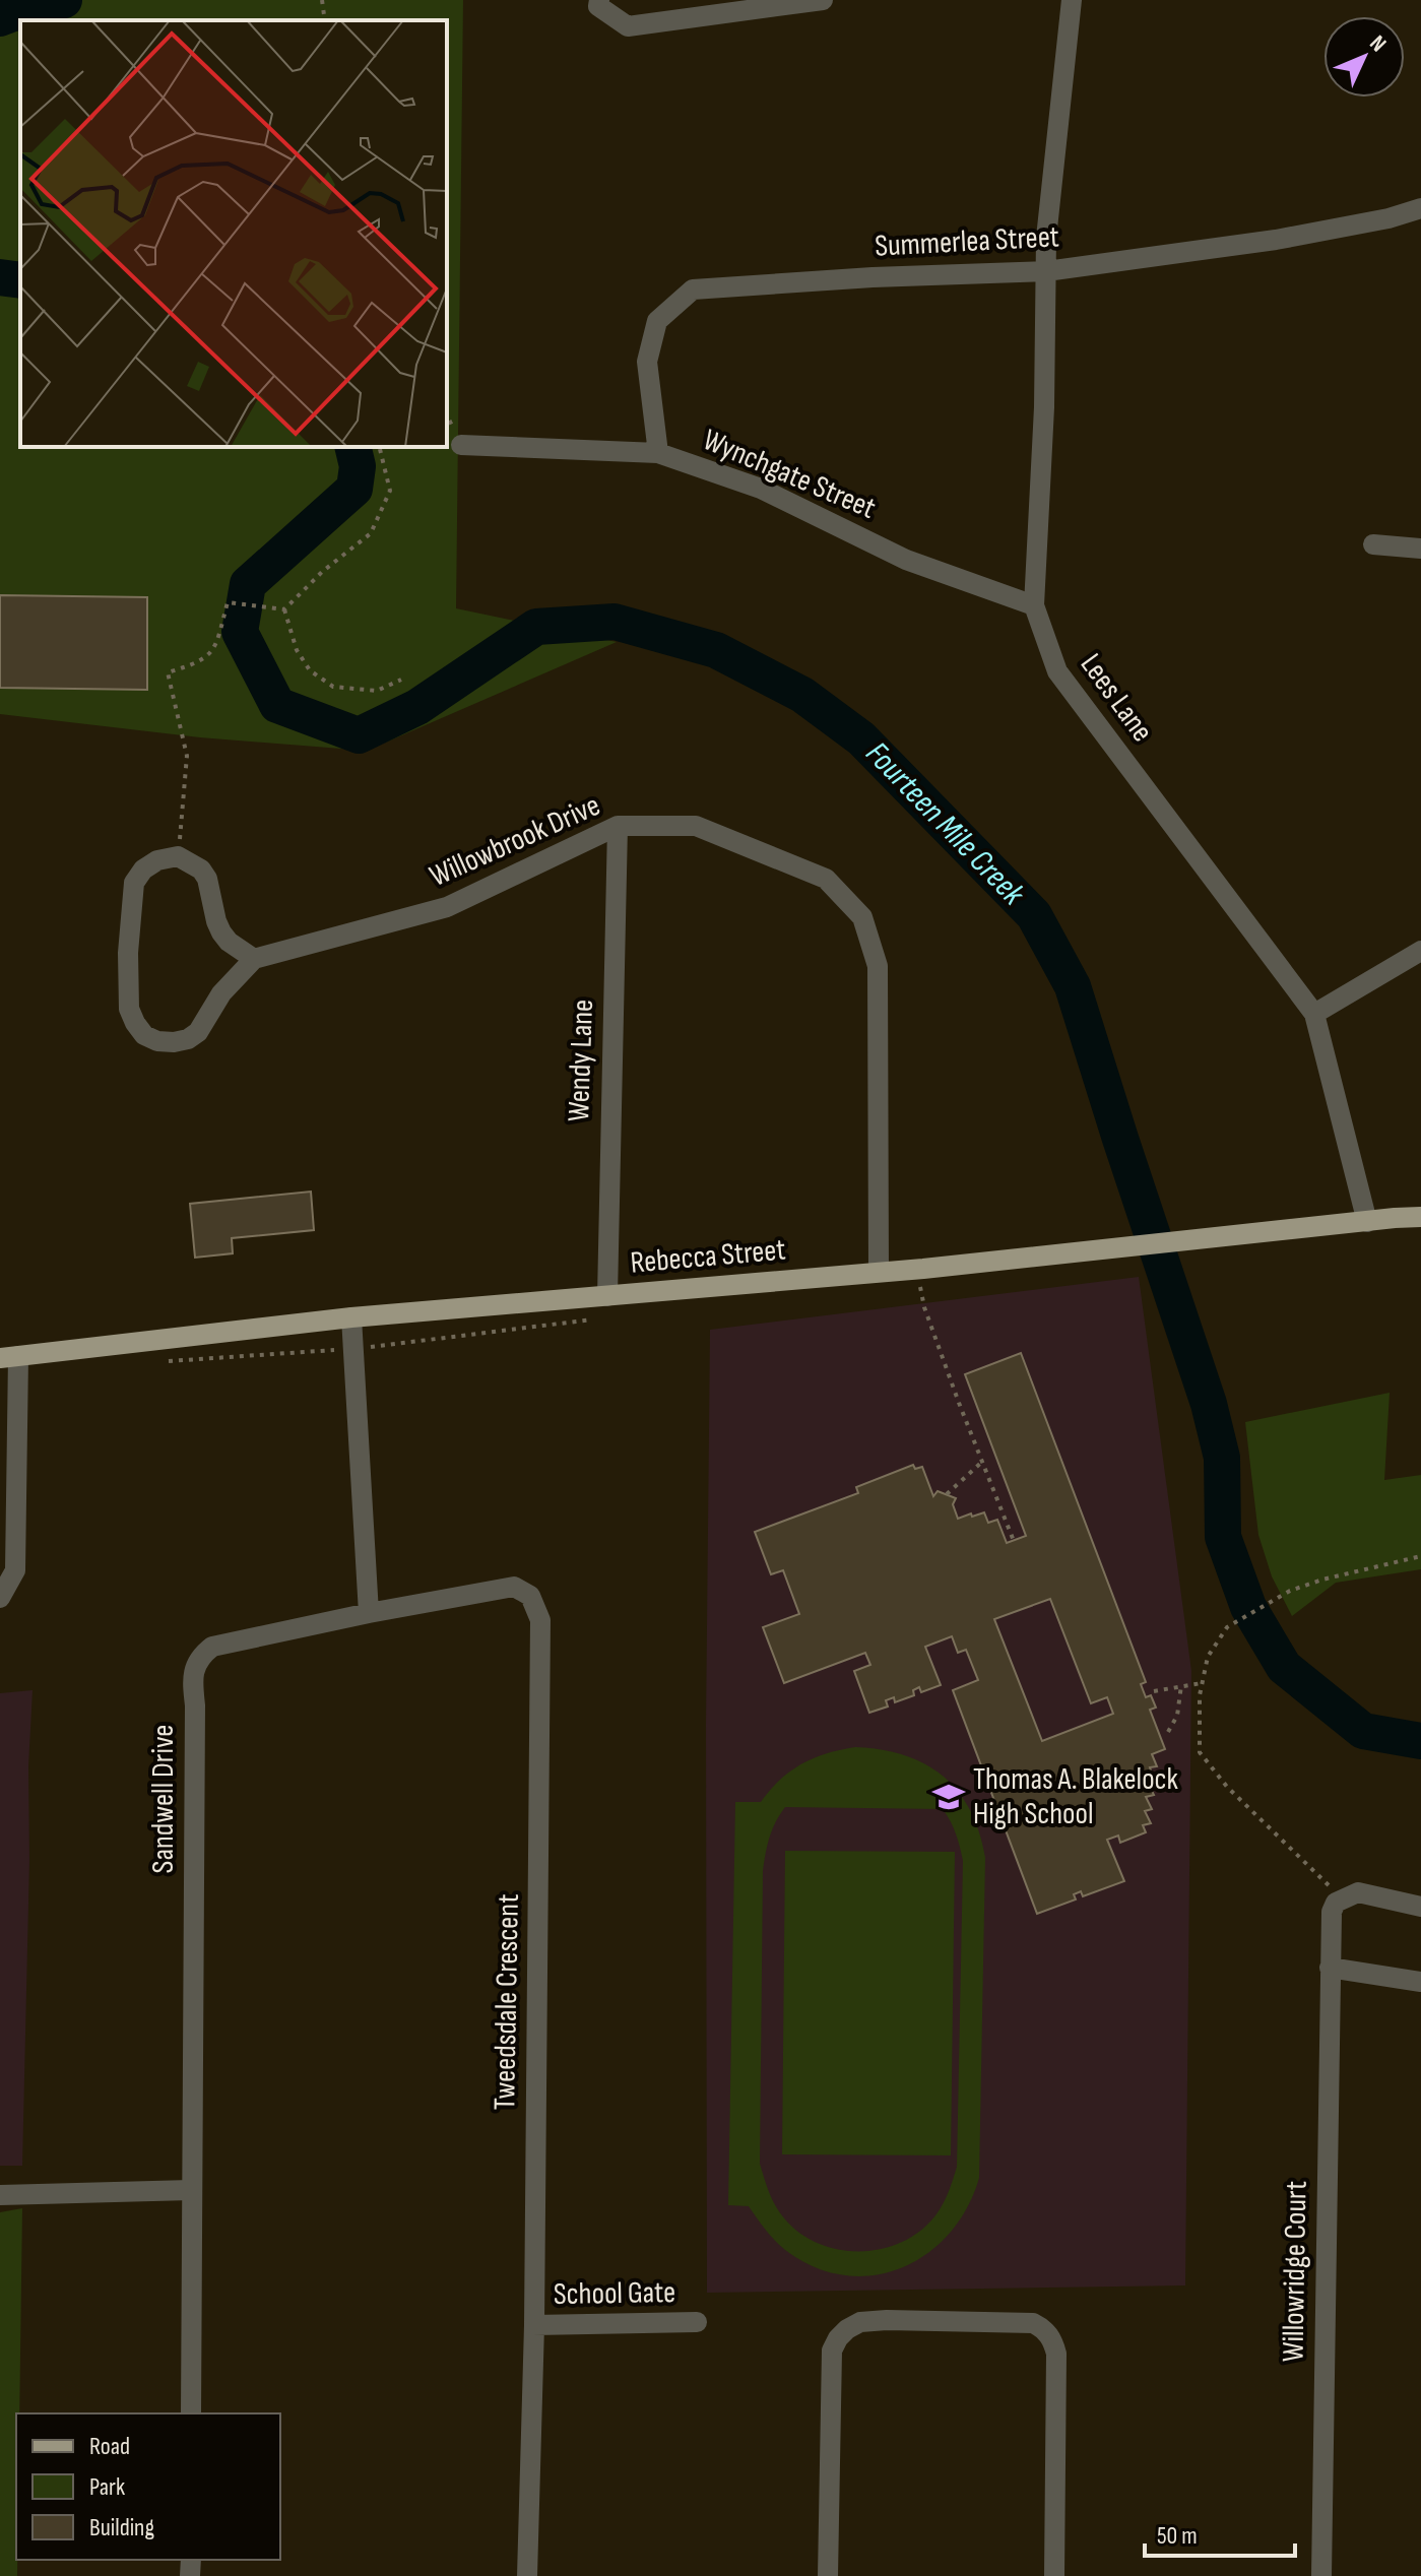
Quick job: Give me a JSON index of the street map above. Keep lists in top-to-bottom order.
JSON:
{
  "streets": {
    "main road": ["Rebecca Street"],
    "street": [
      "Summerlea Street",
      "Wynchgate Street",
      "Lees Lane",
      "Willowbrook Drive",
      "Wendy Lane",
      "Sandwell Drive",
      "Tweedsdale Crescent",
      "Willowridge Court",
      "School Gate"
    ]
  },
  "crossings": [
    ["Summerlea Street", "Wynchgate Street"],
    ["Summerlea Street", "Lees Lane"],
    ["Wynchgate Street", "Lees Lane"],
    ["Lees Lane", "Rebecca Street"],
    ["Willowbrook Drive", "Wendy Lane"],
    ["Willowbrook Drive", "Rebecca Street"],
    ["Wendy Lane", "Rebecca Street"],
    ["Sandwell Drive", "Tweedsdale Crescent"],
    ["Tweedsdale Crescent", "School Gate"]
  ],
  "water": ["Fourteen Mile Creek"],
  "places": {
    "school or university": ["Thomas A. Blakelock High School"]
  },
  "legend": ["Road", "Park", "Building"],
  "scale_bar": "50 m",
  "north": "top right"
}
